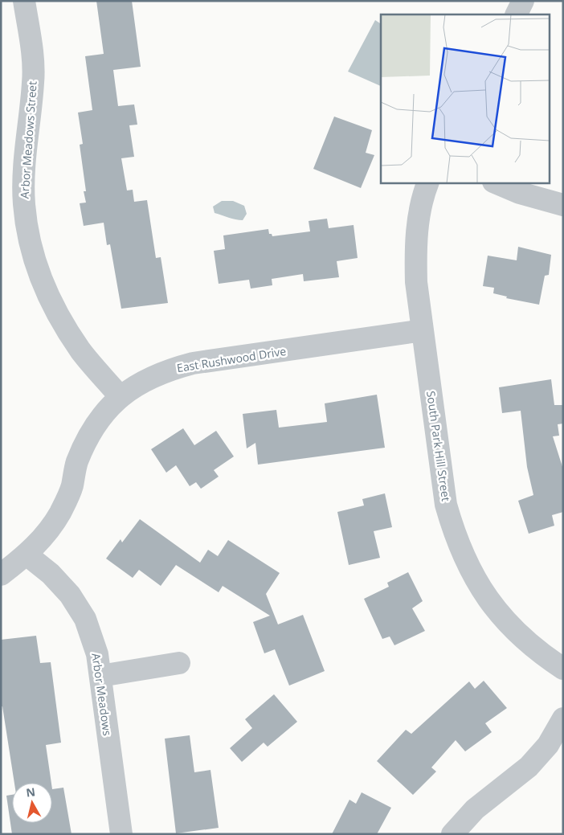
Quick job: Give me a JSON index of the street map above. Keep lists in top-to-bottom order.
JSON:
{
  "streets": {
    "street": [
      "Arbor Meadows Street",
      "East Rushwood Drive",
      "South Park Hill Street",
      "Arbor Meadows"
    ]
  },
  "crossings": [
    ["Arbor Meadows Street", "East Rushwood Drive"],
    ["East Rushwood Drive", "South Park Hill Street"],
    ["East Rushwood Drive", "Arbor Meadows"]
  ],
  "north": "top"
}
